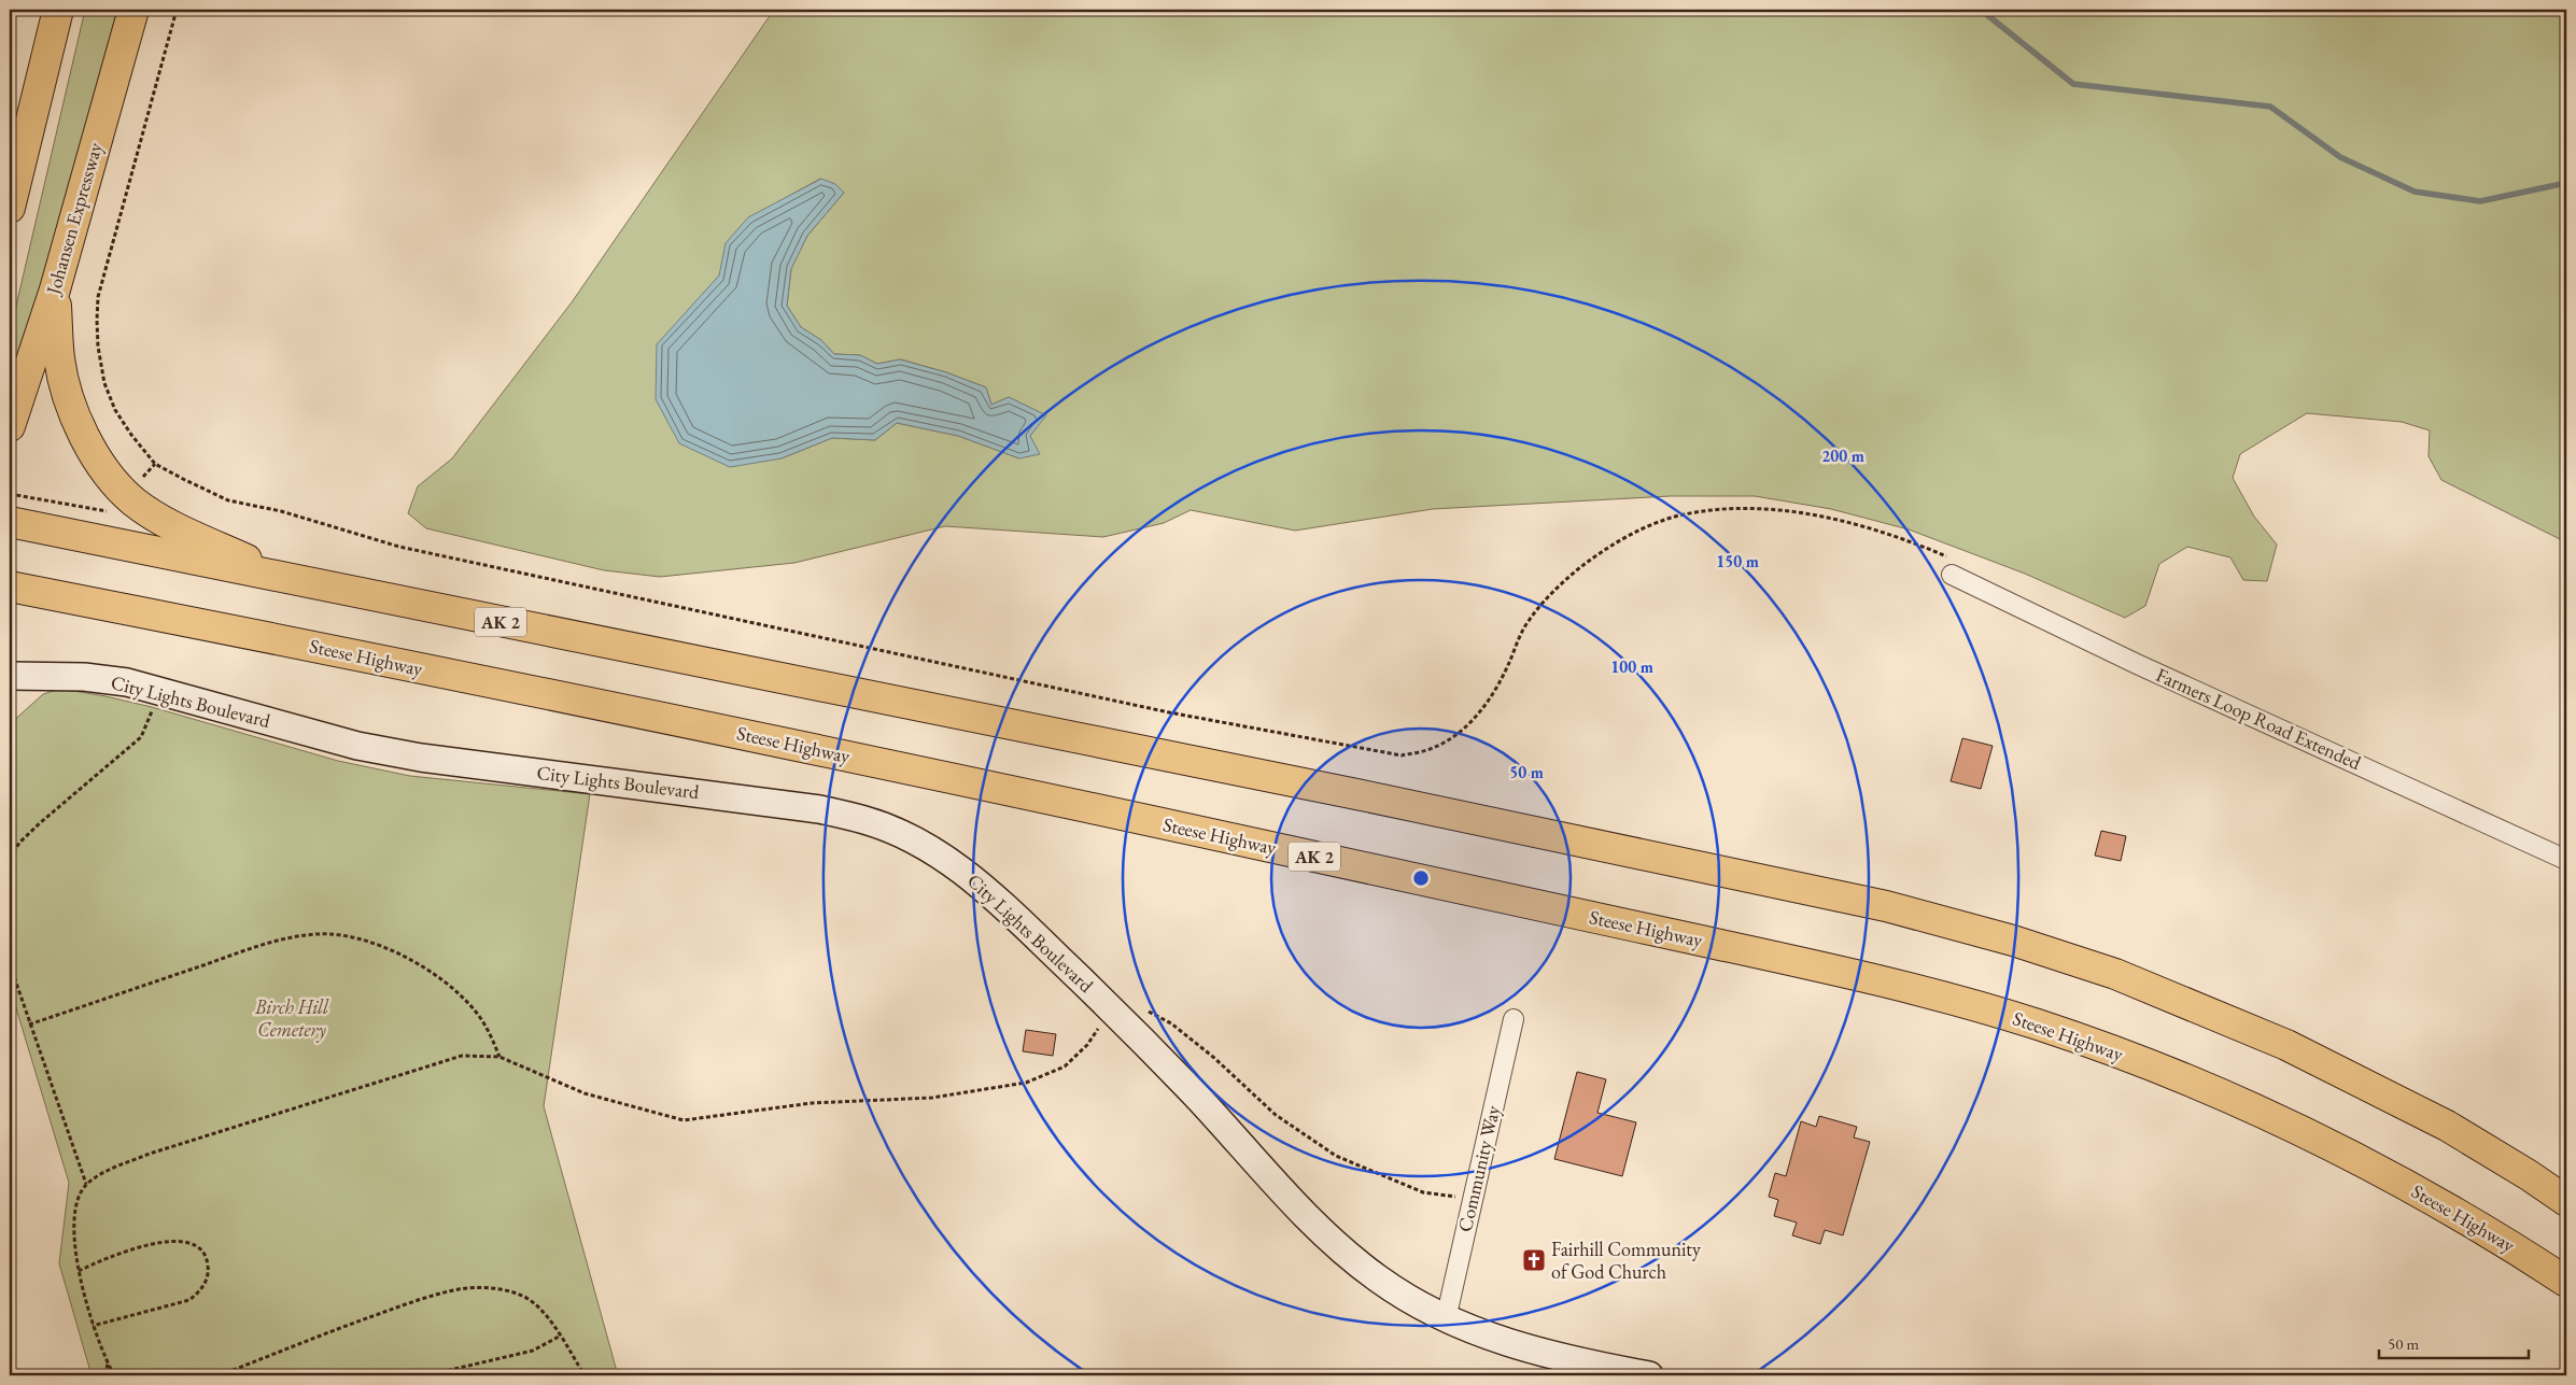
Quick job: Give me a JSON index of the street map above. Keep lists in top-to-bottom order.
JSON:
{
  "streets": {
    "highway": ["Johansen Expressway", "AK 2", "Steese Highway"],
    "street": ["City Lights Boulevard", "Farmers Loop Road Extended", "Community Way"]
  },
  "crossings": [
    ["City Lights Boulevard", "Community Way"]
  ],
  "parks": ["Birch Hill Cemetery"],
  "places": {
    "church": ["Fairhill Community of God Church"]
  },
  "scale_bar": "50 m",
  "rings": [
    "200 m",
    "150 m",
    "100 m",
    "50 m"
  ]
}
